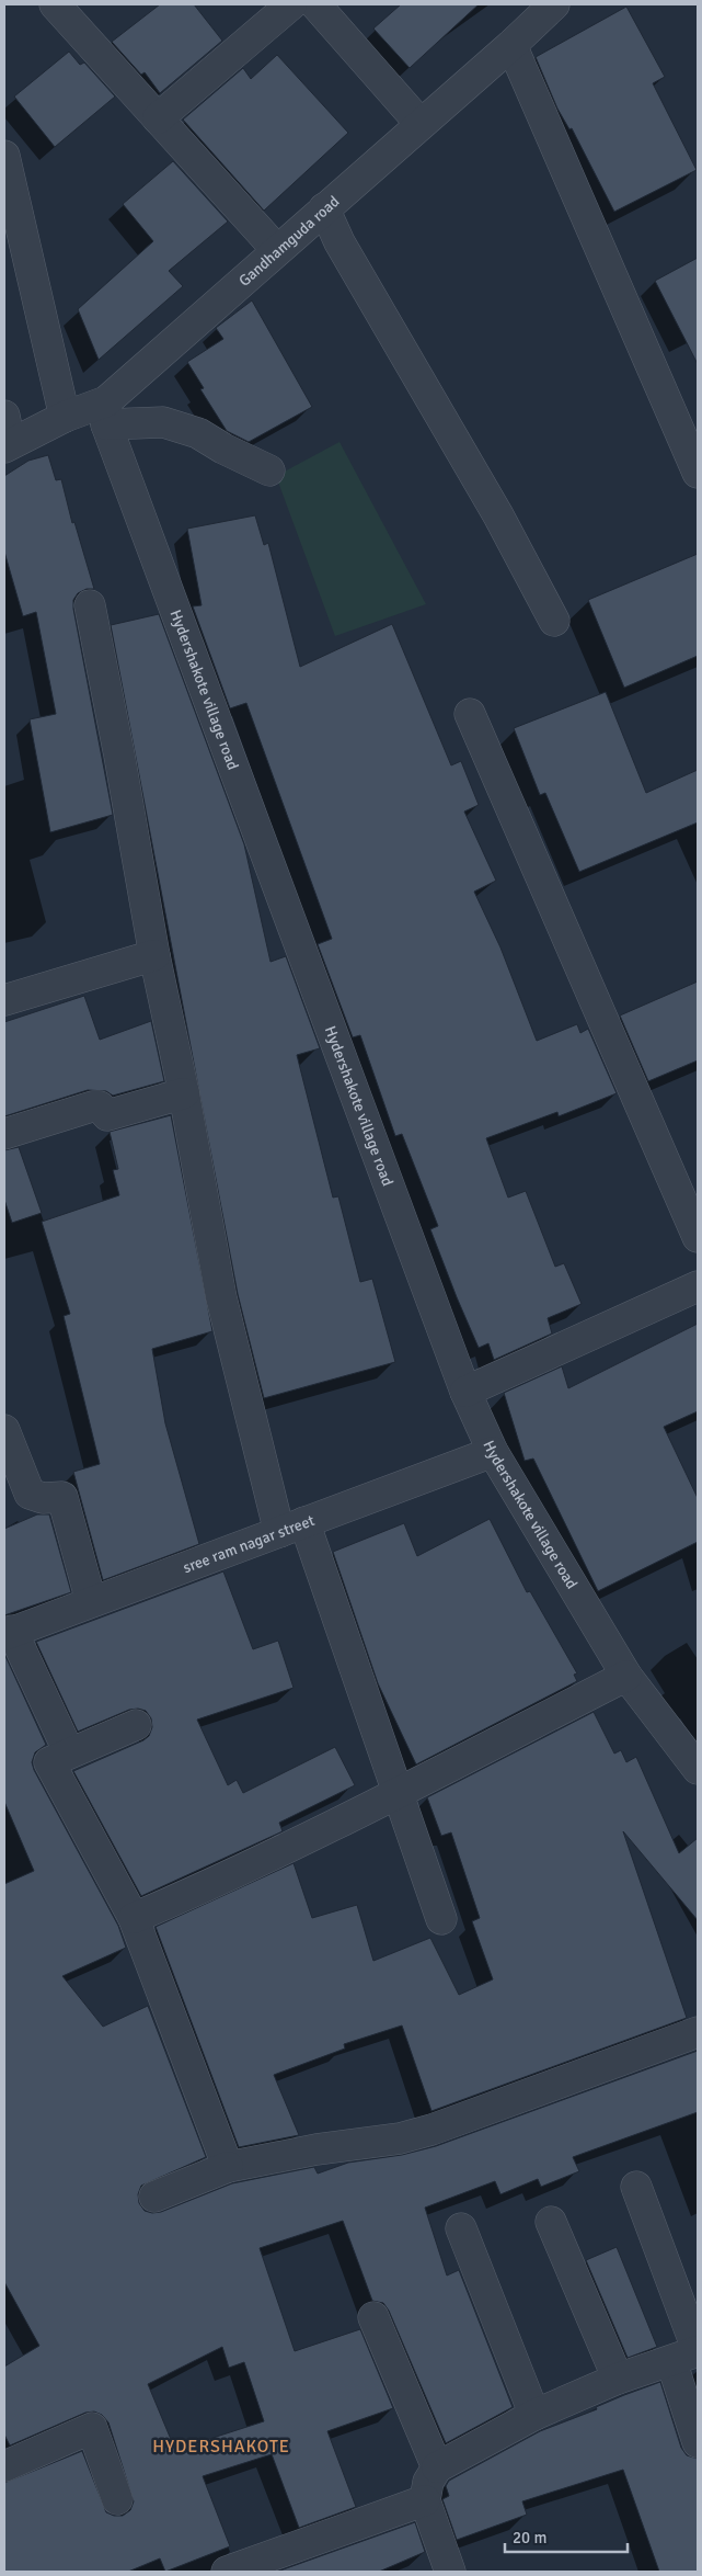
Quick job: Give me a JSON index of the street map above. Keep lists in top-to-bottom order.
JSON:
{
  "streets": {
    "street": ["Gandhamguda road", "Hydershakote village road", "sree ram nagar street"]
  },
  "crossings": [
    ["Gandhamguda road", "Hydershakote village road"],
    ["Hydershakote village road", "sree ram nagar street"]
  ],
  "districts": ["HYDERSHAKOTE"],
  "scale_bar": "20 m"
}
